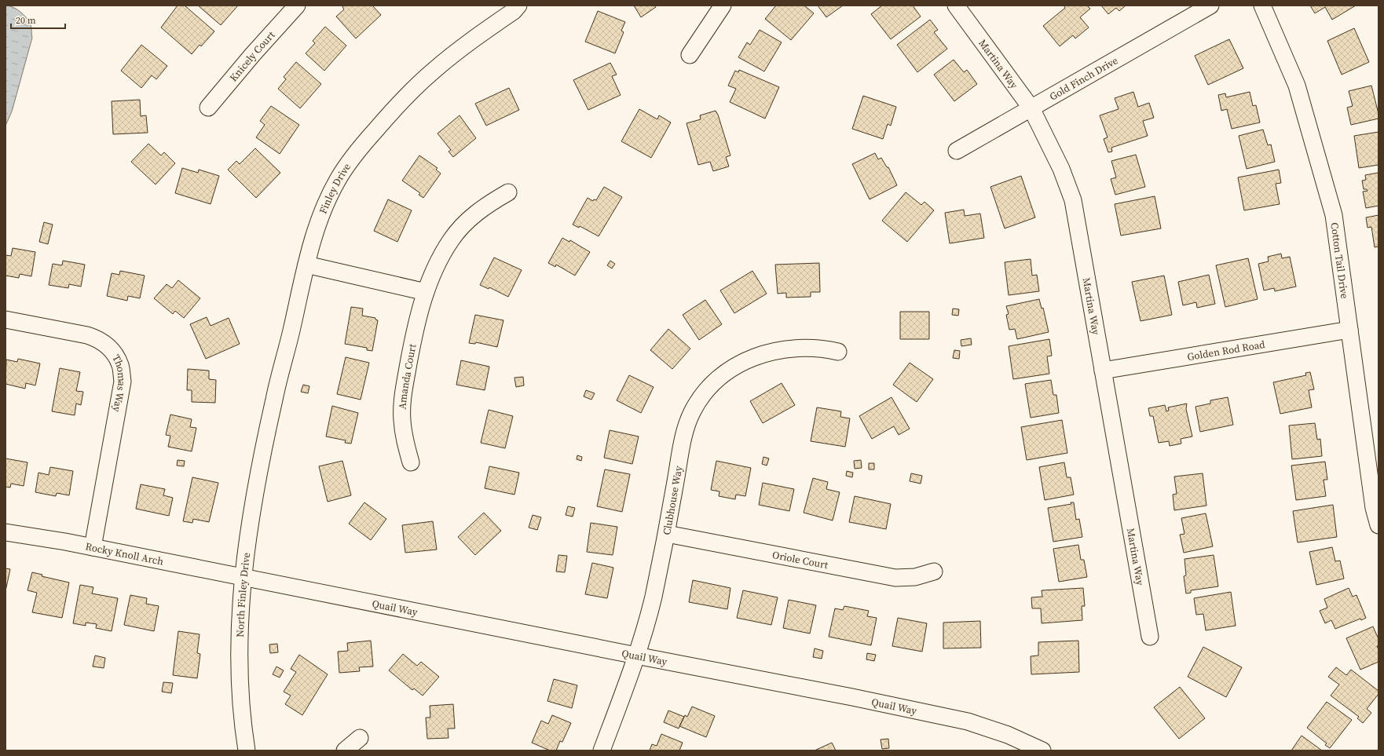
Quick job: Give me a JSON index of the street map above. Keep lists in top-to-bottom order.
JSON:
{
  "streets": {
    "street": [
      "Knicely Court",
      "Martina Way",
      "Gold Finch Drive",
      "Finley Drive",
      "Cotton Tail Drive",
      "Golden Rod Road",
      "Amanda Court",
      "Thomas Way",
      "Clubhouse Way",
      "Rocky Knoll Arch",
      "Oriole Court",
      "North Finley Drive",
      "Quail Way"
    ]
  },
  "crossings": [
    ["Martina Way", "Gold Finch Drive"],
    ["Martina Way", "Golden Rod Road"],
    ["Finley Drive", "North Finley Drive"],
    ["Cotton Tail Drive", "Golden Rod Road"],
    ["Thomas Way", "Rocky Knoll Arch"],
    ["Clubhouse Way", "Oriole Court"],
    ["Clubhouse Way", "Quail Way"],
    ["Rocky Knoll Arch", "North Finley Drive"],
    ["Rocky Knoll Arch", "Quail Way"],
    ["North Finley Drive", "Quail Way"]
  ],
  "scale_bar": "20 m"
}
